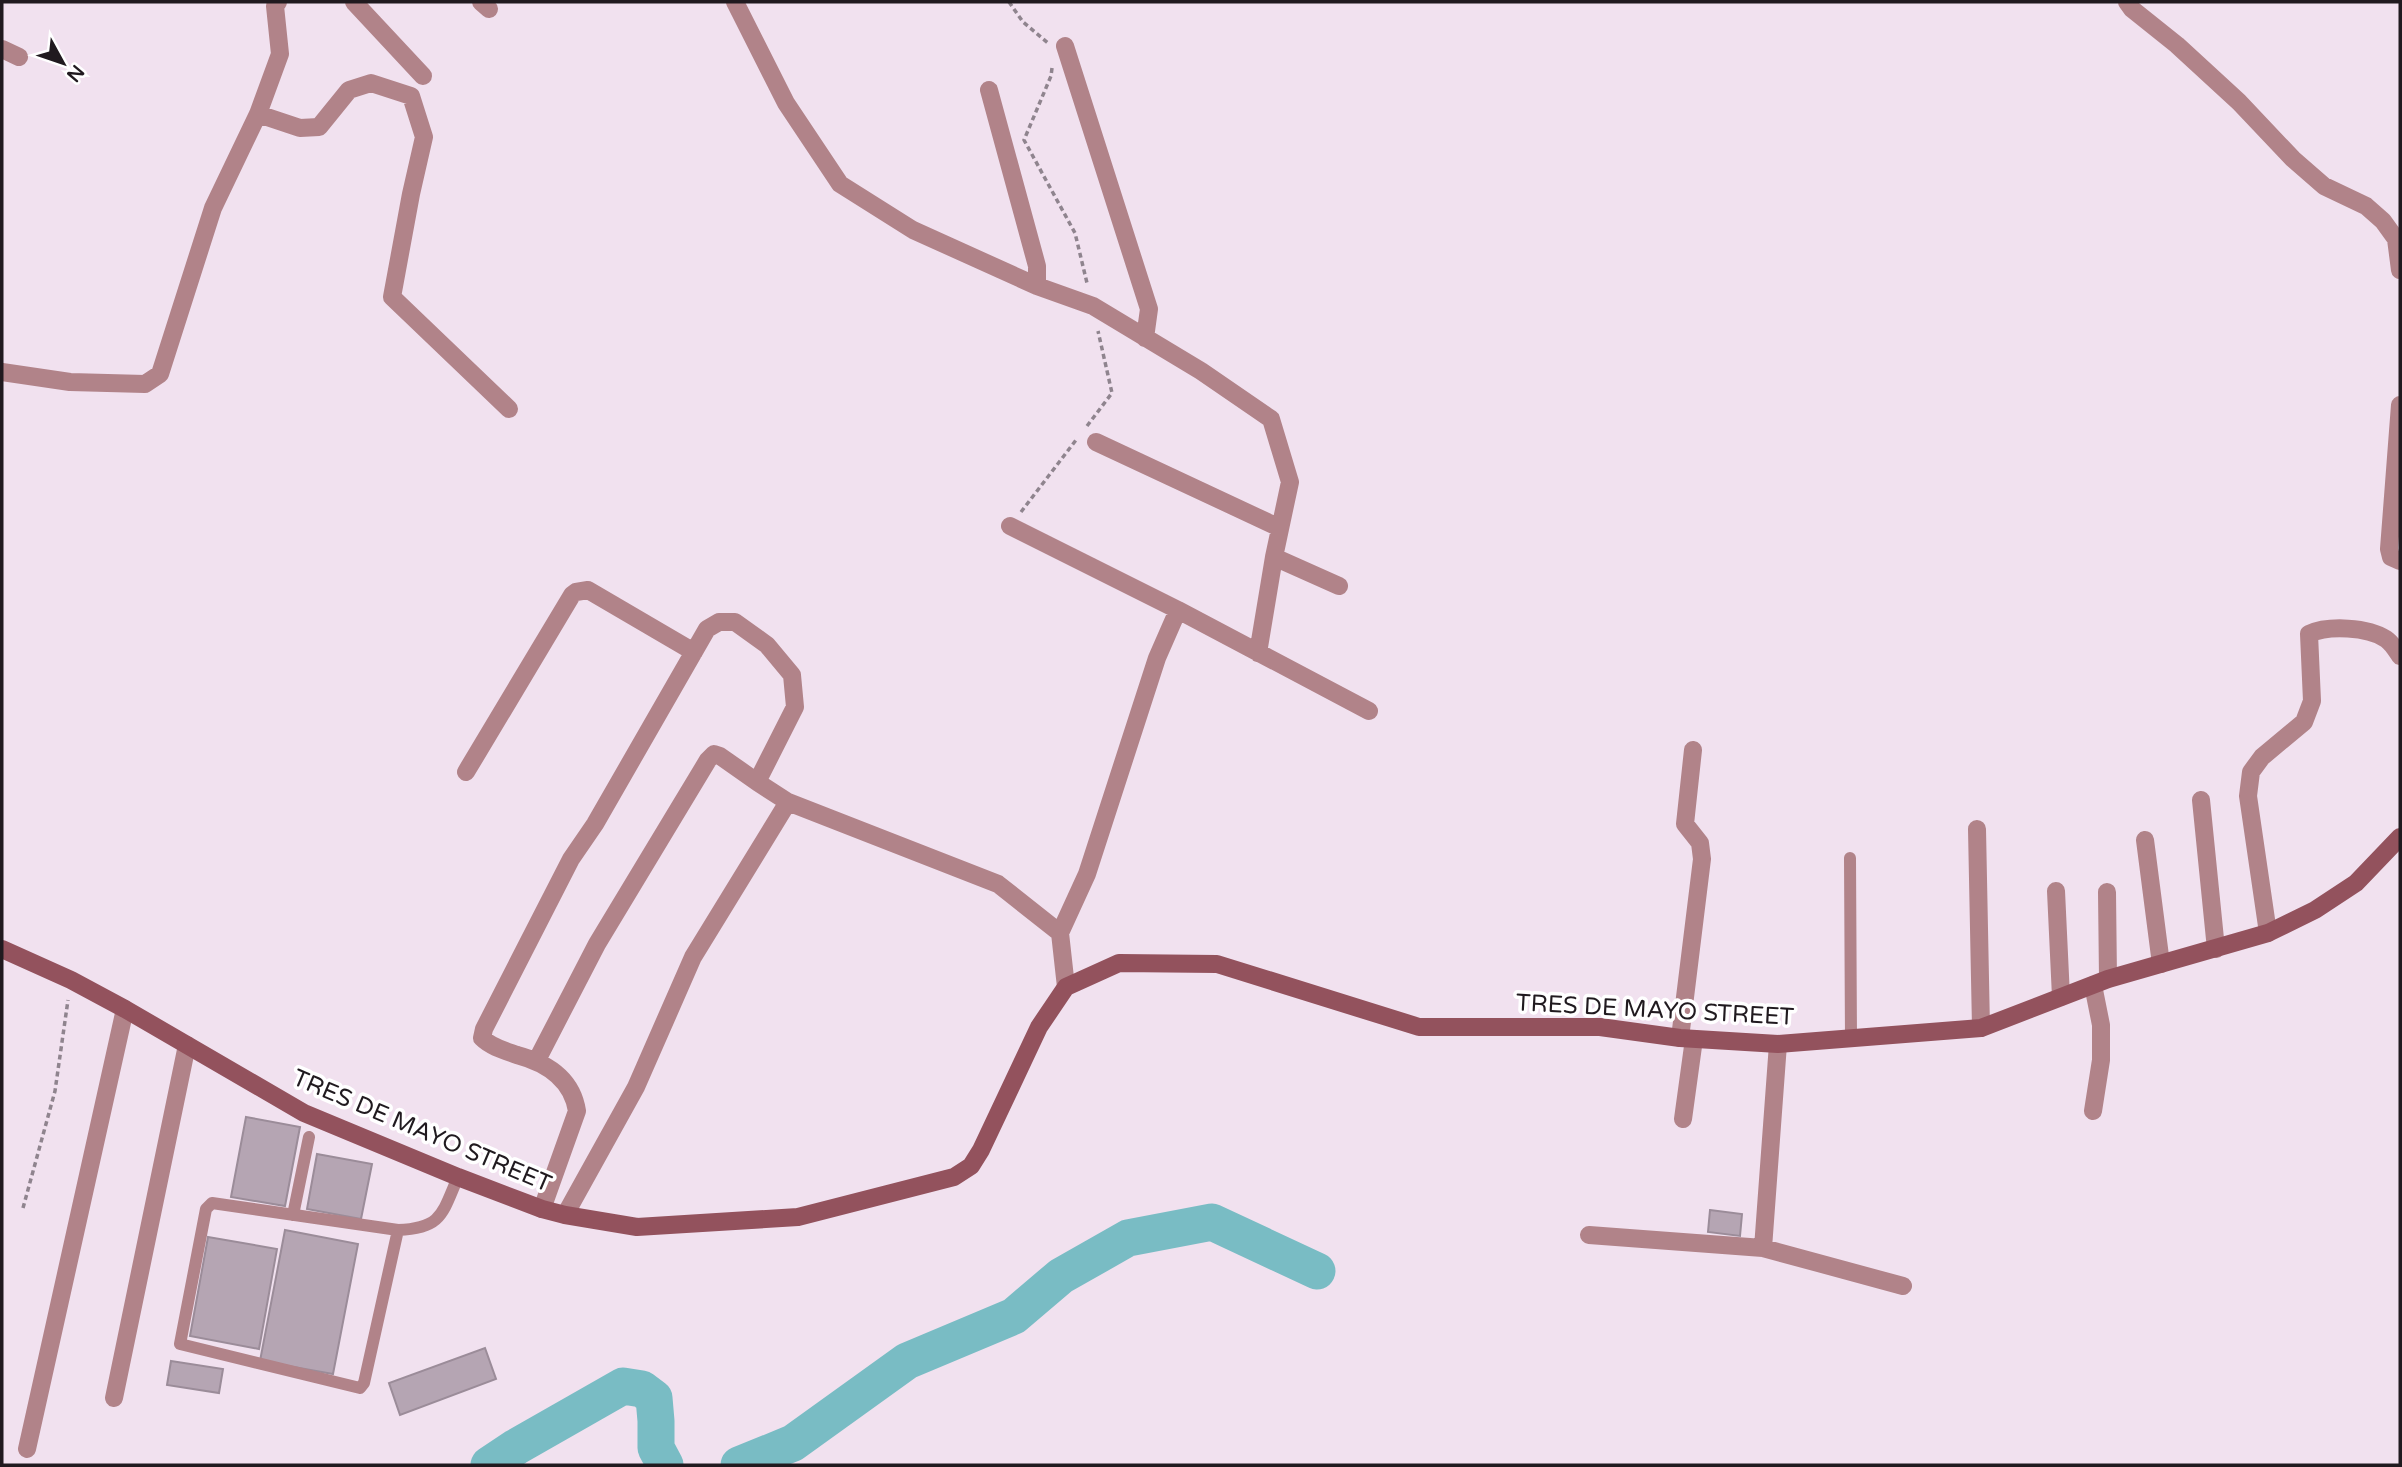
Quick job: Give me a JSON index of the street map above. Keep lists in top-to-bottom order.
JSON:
{
  "streets": {
    "street": ["TRES DE MAYO STREET"]
  },
  "north": "bottom right"
}
